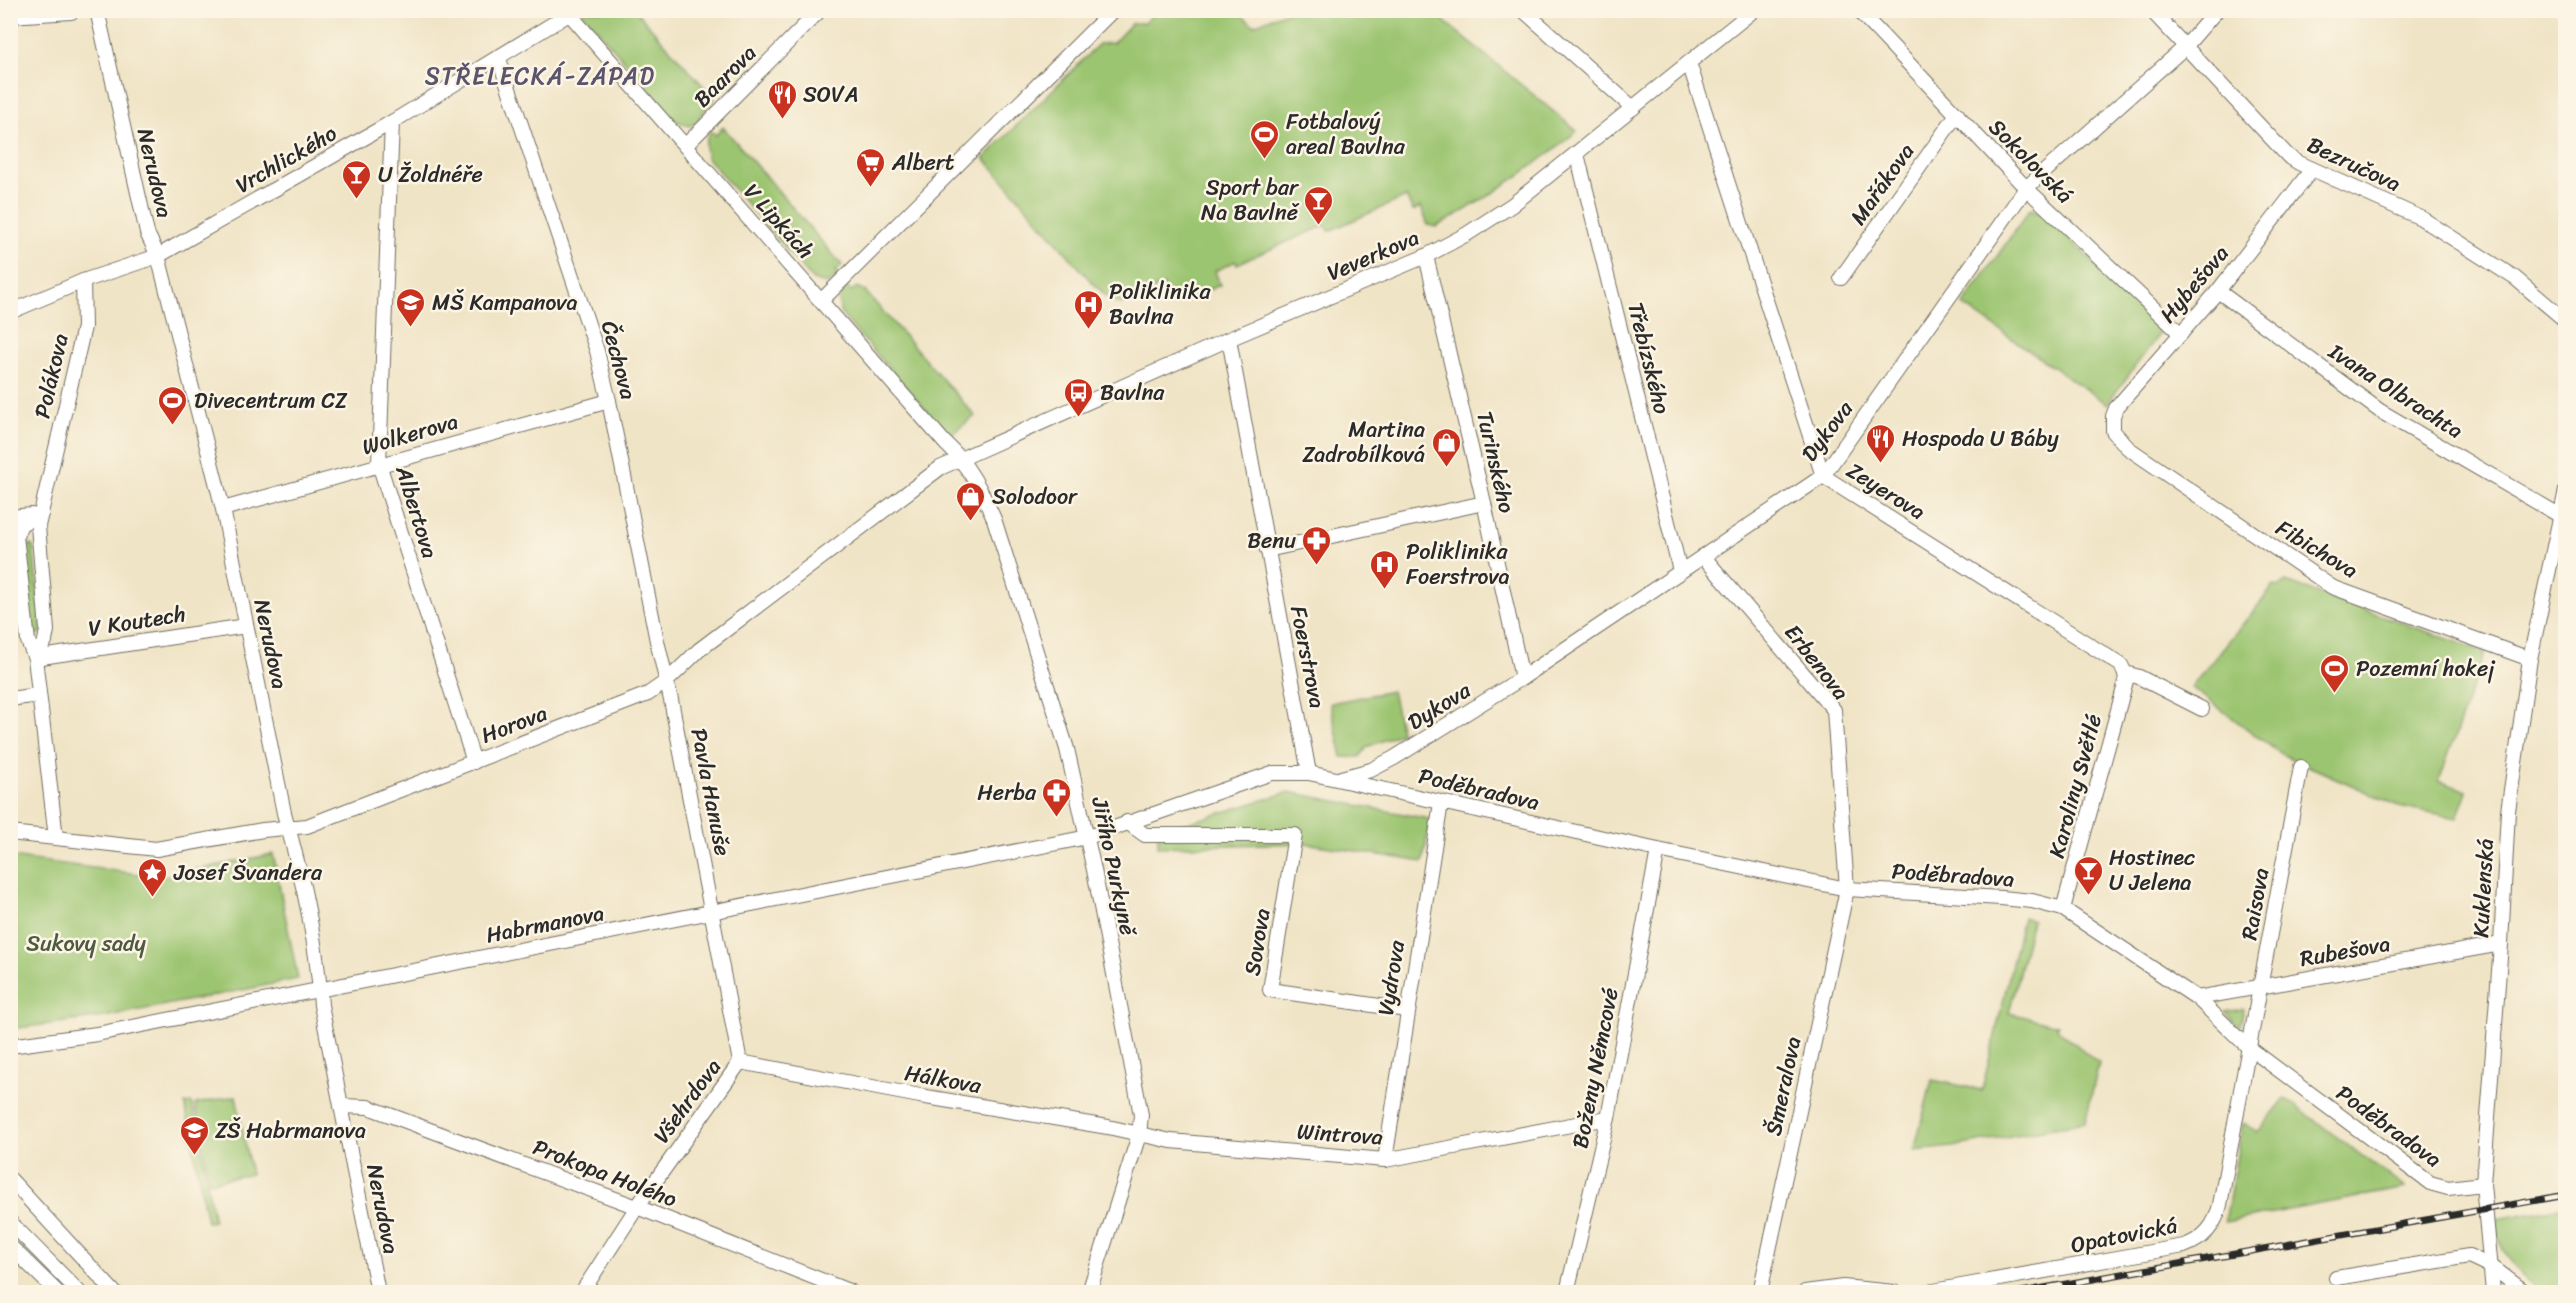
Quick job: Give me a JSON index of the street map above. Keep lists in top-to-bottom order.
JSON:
{
  "streets": {
    "street": [
      "Baarova",
      "Vrchlického",
      "Sokolovská",
      "Bezručova",
      "Nerudova",
      "Mařákova",
      "V Lipkách",
      "Veverkova",
      "Hybešova",
      "Třebízského",
      "Čechova",
      "Polákova",
      "Ivana Olbrachta",
      "Dykova",
      "Wolkerova",
      "Turinského",
      "Zeyerova",
      "Albertova",
      "Fibichova",
      "V Koutech",
      "Foerstrova",
      "Erbenova",
      "Horova",
      "Karoliny Světlé",
      "Poděbradova",
      "Pavla Hanuše",
      "Jiřího Purkyně",
      "Kuklenská",
      "Raisova",
      "Habrmanova",
      "Sovova",
      "Rubešova",
      "Vydrova",
      "Boženy Němcové",
      "Hálkova",
      "Šmeralova",
      "Všehrdova",
      "Wintrova",
      "Prokopa Holého",
      "Opatovická"
    ]
  },
  "crossings": [
    ["Baarova", "V Lipkách"],
    ["Vrchlického", "Nerudova"],
    ["Vrchlického", "V Lipkách"],
    ["Vrchlického", "Čechova"],
    ["Vrchlického", "Polákova"],
    ["Vrchlického", "Albertova"],
    ["Sokolovská", "Mařákova"],
    ["Sokolovská", "Hybešova"],
    ["Sokolovská", "Dykova"],
    ["Bezručova", "Hybešova"],
    ["Bezručova", "Dykova"],
    ["Nerudova", "Wolkerova"],
    ["Nerudova", "V Koutech"],
    ["Nerudova", "Horova"],
    ["Nerudova", "Habrmanova"],
    ["Nerudova", "Prokopa Holého"],
    ["V Lipkách", "Veverkova"],
    ["V Lipkách", "Horova"],
    ["V Lipkách", "Jiřího Purkyně"],
    ["Veverkova", "Třebízského"],
    ["Veverkova", "Turinského"],
    ["Veverkova", "Zeyerova"],
    ["Veverkova", "Foerstrova"],
    ["Veverkova", "Horova"],
    ["Veverkova", "Jiřího Purkyně"],
    ["Hybešova", "Ivana Olbrachta"],
    ["Hybešova", "Fibichova"],
    ["Třebízského", "Dykova"],
    ["Čechova", "Wolkerova"],
    ["Čechova", "Horova"],
    ["Čechova", "Pavla Hanuše"],
    ["Ivana Olbrachta", "Kuklenská"],
    ["Dykova", "Turinského"],
    ["Dykova", "Zeyerova"],
    ["Dykova", "Erbenova"],
    ["Dykova", "Poděbradova"],
    ["Wolkerova", "Albertova"],
    ["Zeyerova", "Karoliny Světlé"],
    ["Albertova", "Horova"],
    ["Fibichova", "Kuklenská"],
    ["Foerstrova", "Poděbradova"],
    ["Erbenova", "Poděbradova"],
    ["Erbenova", "Šmeralova"],
    ["Horova", "Pavla Hanuše"],
    ["Horova", "Jiřího Purkyně"],
    ["Karoliny Světlé", "Poděbradova"],
    ["Poděbradova", "Kuklenská"],
    ["Poděbradova", "Raisova"],
    ["Poděbradova", "Habrmanova"],
    ["Poděbradova", "Sovova"],
    ["Poděbradova", "Rubešova"],
    ["Poděbradova", "Vydrova"],
    ["Poděbradova", "Boženy Němcové"],
    ["Poděbradova", "Šmeralova"],
    ["Poděbradova", "Opatovická"],
    ["Pavla Hanuše", "Habrmanova"],
    ["Pavla Hanuše", "Všehrdova"],
    ["Jiřího Purkyně", "Habrmanova"],
    ["Jiřího Purkyně", "Hálkova"],
    ["Jiřího Purkyně", "Wintrova"],
    ["Kuklenská", "Rubešova"],
    ["Raisova", "Rubešova"],
    ["Raisova", "Opatovická"],
    ["Habrmanova", "Sovova"],
    ["Habrmanova", "Všehrdova"],
    ["Sovova", "Vydrova"],
    ["Vydrova", "Wintrova"],
    ["Boženy Němcové", "Wintrova"],
    ["Hálkova", "Všehrdova"],
    ["Hálkova", "Wintrova"],
    ["Všehrdova", "Prokopa Holého"]
  ],
  "districts": ["STŘELECKÁ-ZÁPAD"],
  "parks": ["Sukovy sady"],
  "places": {
    "restaurant": ["SOVA", "Hospoda U Báby"],
    "sports": ["Fotbalový areal Bavlna", "Divecentrum CZ", "Pozemní hokej"],
    "supermarket": ["Albert"],
    "bar": ["U Žoldnéře", "Sport bar Na Bavlně", "Hostinec U Jelena"],
    "school or university": ["MŠ Kampanova", "ZŠ Habrmanova"],
    "hospital": ["Poliklinika Bavlna", "Poliklinika Foerstrova"],
    "bus stop": ["Bavlna"],
    "shop": ["Martina Zadrobílková", "Solodoor"],
    "pharmacy": ["Benu", "Herba"],
    "place": ["Josef Švandera"]
  }
}
